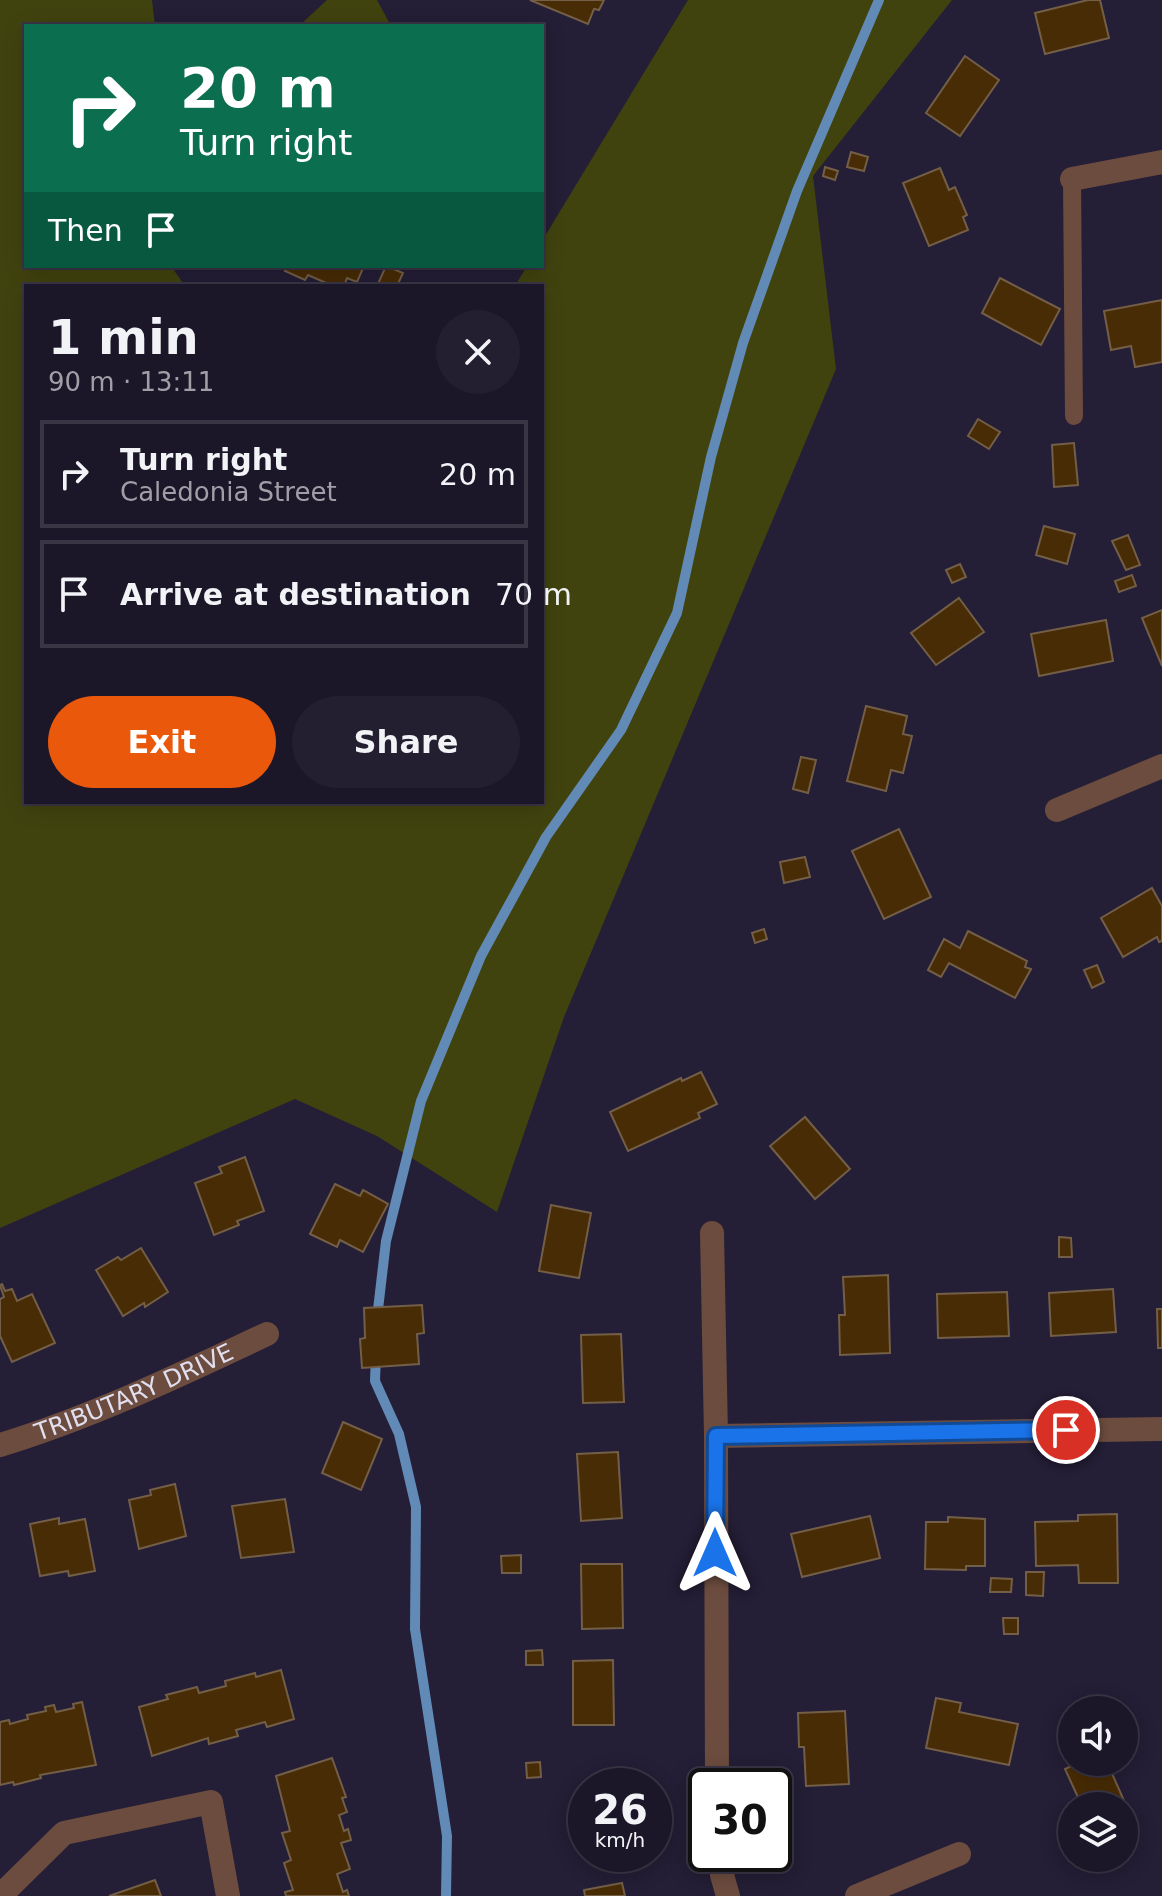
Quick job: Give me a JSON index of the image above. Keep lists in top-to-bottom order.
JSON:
{
  "streets": {
    "street": ["TRIBUTARY DRIVE"]
  },
  "page": {
    "turn": ["20 m", "Turn right"],
    "then": "Then",
    "heading": ["1 min", "90 m · 13:11"],
    "list": [
      {
        "name": "Turn right",
        "note": "Caledonia Street",
        "value": "20 m"
      },
      {
        "name": "Arrive at destination",
        "value": "70 m"
      }
    ],
    "buttons": ["Exit", "Share"],
    "speed": "26 km/h",
    "limit": "30"
  }
}
